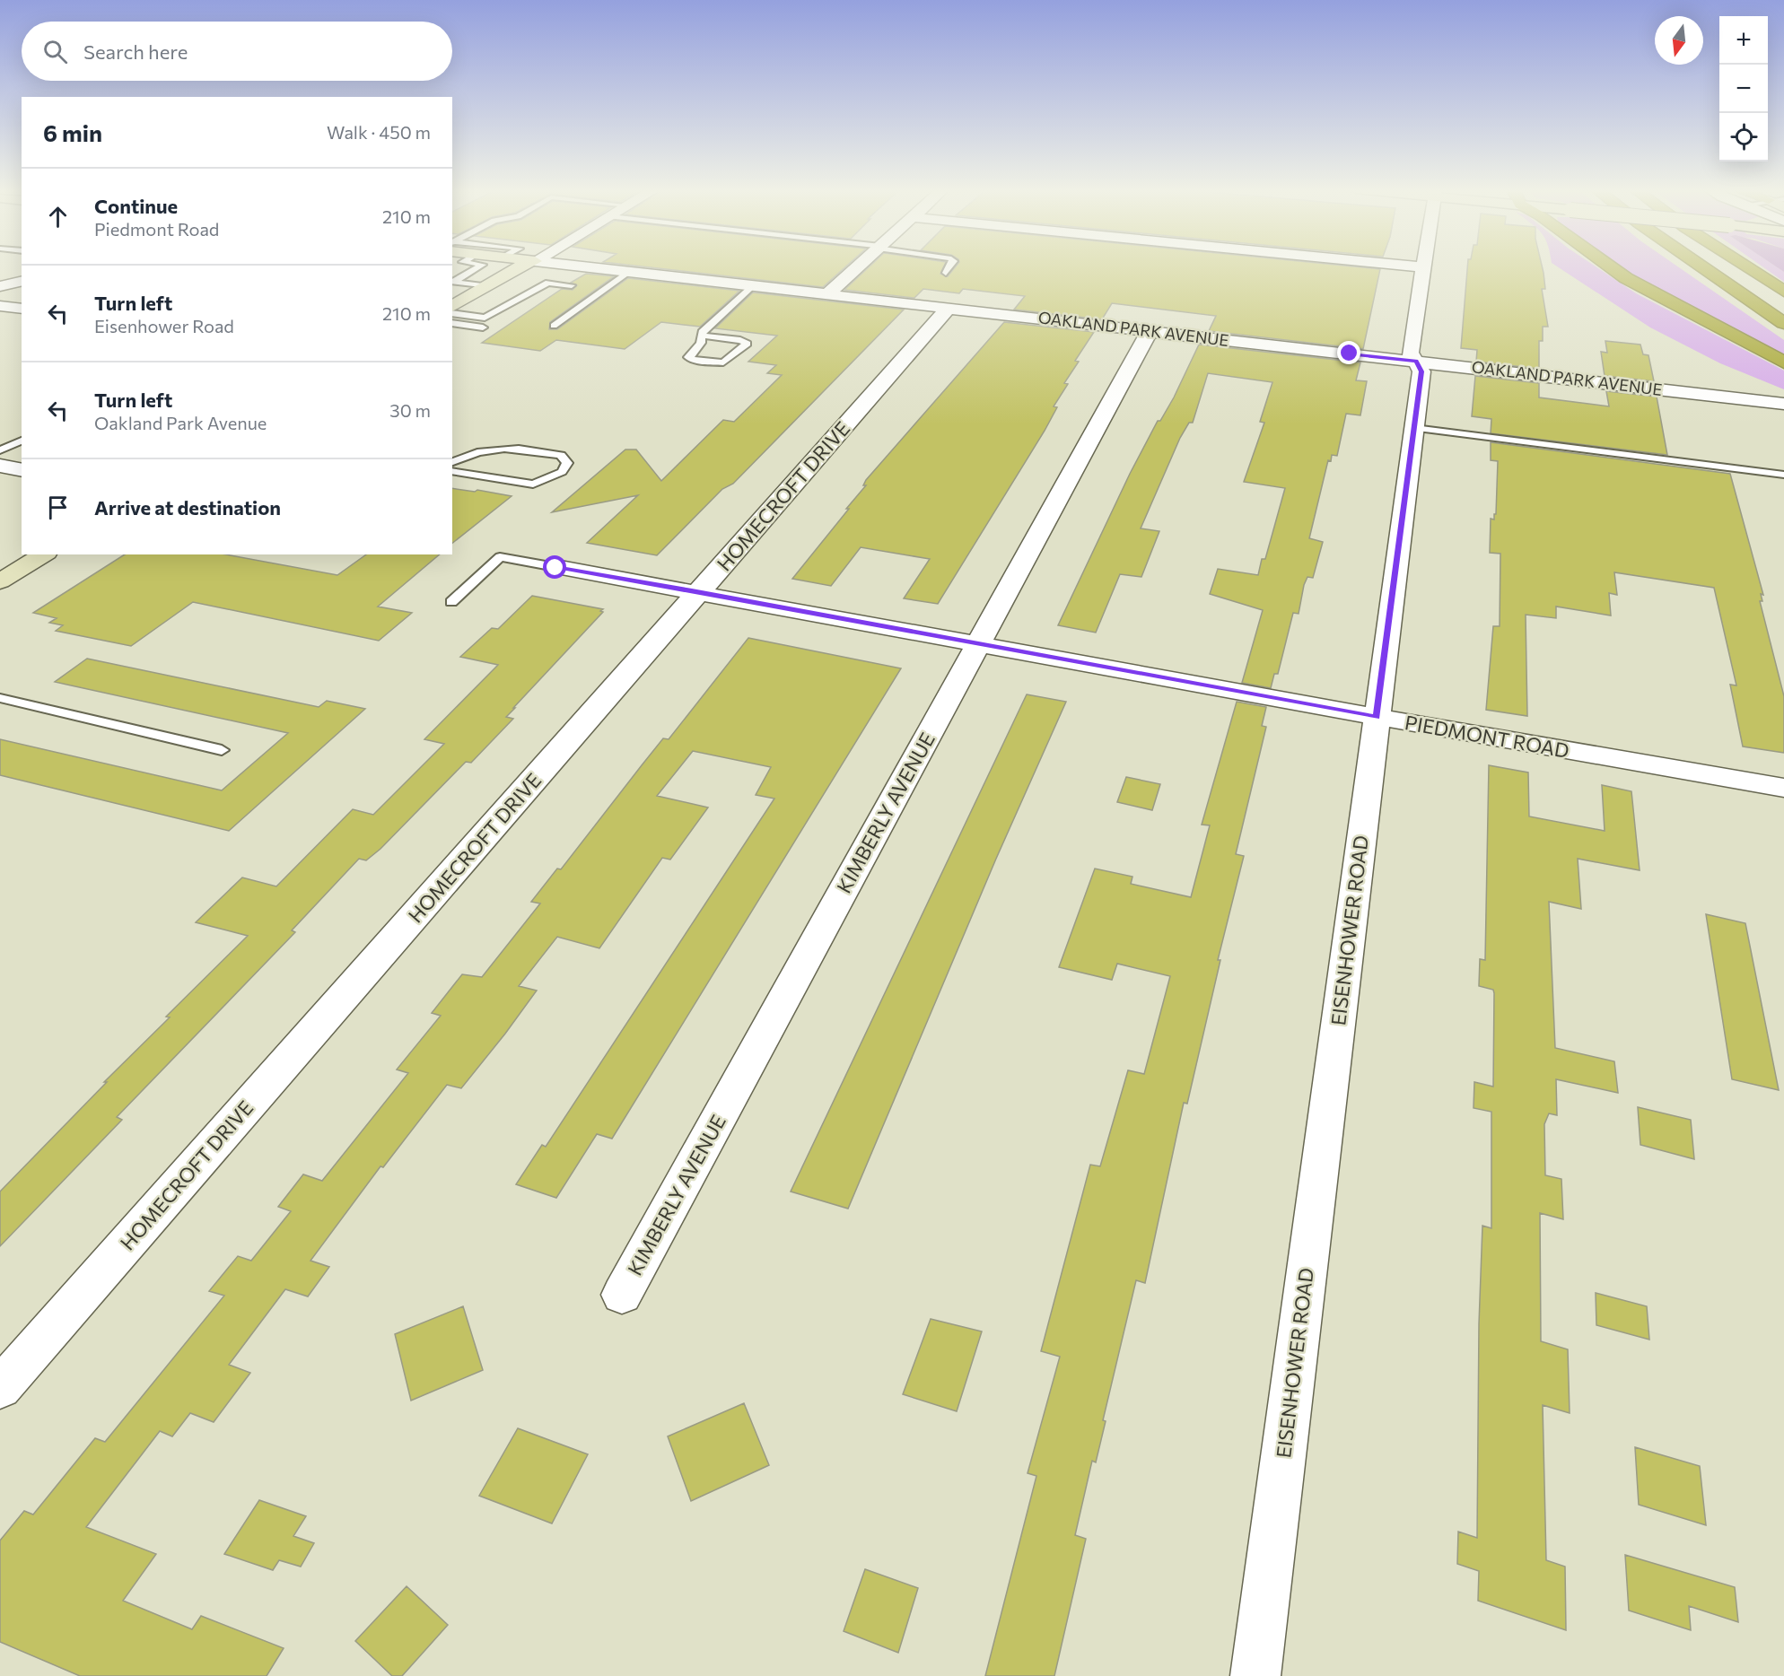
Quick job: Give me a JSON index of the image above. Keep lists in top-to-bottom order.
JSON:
{
  "streets": {
    "street": [
      "OAKLAND PARK AVENUE",
      "HOMECROFT DRIVE",
      "PIEDMONT ROAD",
      "KIMBERLY AVENUE",
      "EISENHOWER ROAD"
    ]
  },
  "crossings": [
    ["OAKLAND PARK AVENUE", "HOMECROFT DRIVE"],
    ["OAKLAND PARK AVENUE", "KIMBERLY AVENUE"],
    ["OAKLAND PARK AVENUE", "EISENHOWER ROAD"],
    ["HOMECROFT DRIVE", "PIEDMONT ROAD"],
    ["PIEDMONT ROAD", "KIMBERLY AVENUE"],
    ["PIEDMONT ROAD", "EISENHOWER ROAD"]
  ],
  "north": "bottom",
  "page": {
    "map_buttons": ["+", "−"],
    "search": "Search here",
    "heading": ["6 min", "Walk · 450 m"],
    "list": [
      ["Continue", "Piedmont Road", "210 m"],
      ["Turn left", "Eisenhower Road", "210 m"],
      ["Turn left", "Oakland Park Avenue", "30 m"],
      "Arrive at destination"
    ]
  }
}
